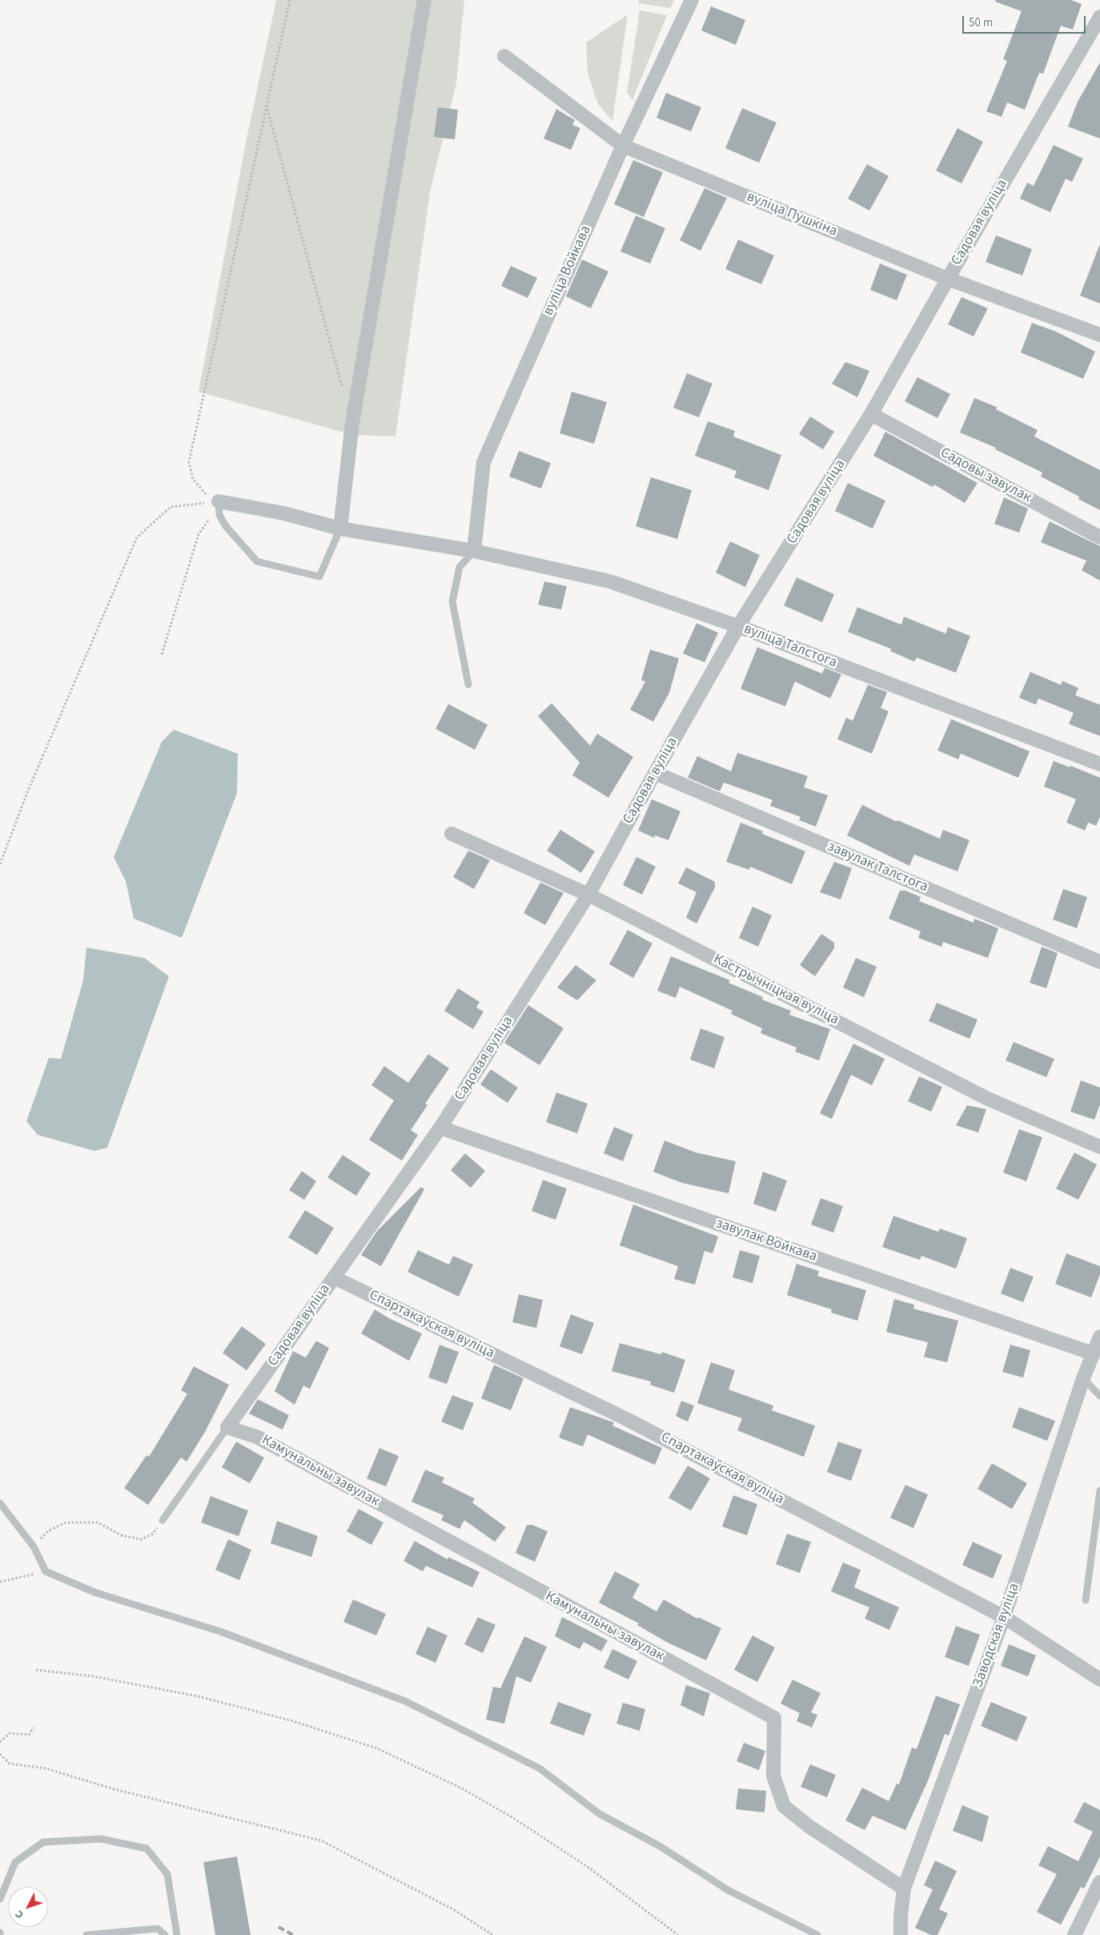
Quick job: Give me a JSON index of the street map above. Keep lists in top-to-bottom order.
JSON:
{
  "streets": {
    "street": [
      "вуліца Пушкіна",
      "Садовая вуліца",
      "вуліца Войкава",
      "Садовы завулак",
      "вуліца Талстога",
      "завулак Талстога",
      "Кастрычніцкая вуліца",
      "завулак Войкава",
      "Спартакаўская вуліца",
      "Камунальны завулак",
      "Заводская вуліца"
    ]
  },
  "crossings": [
    ["вуліца Пушкіна", "Садовая вуліца"],
    ["вуліца Пушкіна", "вуліца Войкава"],
    ["Садовая вуліца", "Садовы завулак"],
    ["Садовая вуліца", "вуліца Талстога"],
    ["Садовая вуліца", "завулак Талстога"],
    ["Садовая вуліца", "Кастрычніцкая вуліца"],
    ["Садовая вуліца", "завулак Войкава"],
    ["Садовая вуліца", "Спартакаўская вуліца"],
    ["Садовая вуліца", "Камунальны завулак"],
    ["вуліца Войкава", "вуліца Талстога"],
    ["завулак Войкава", "Заводская вуліца"],
    ["Спартакаўская вуліца", "Заводская вуліца"],
    ["Камунальны завулак", "Заводская вуліца"]
  ],
  "scale_bar": "50 m",
  "north": "bottom left"
}
